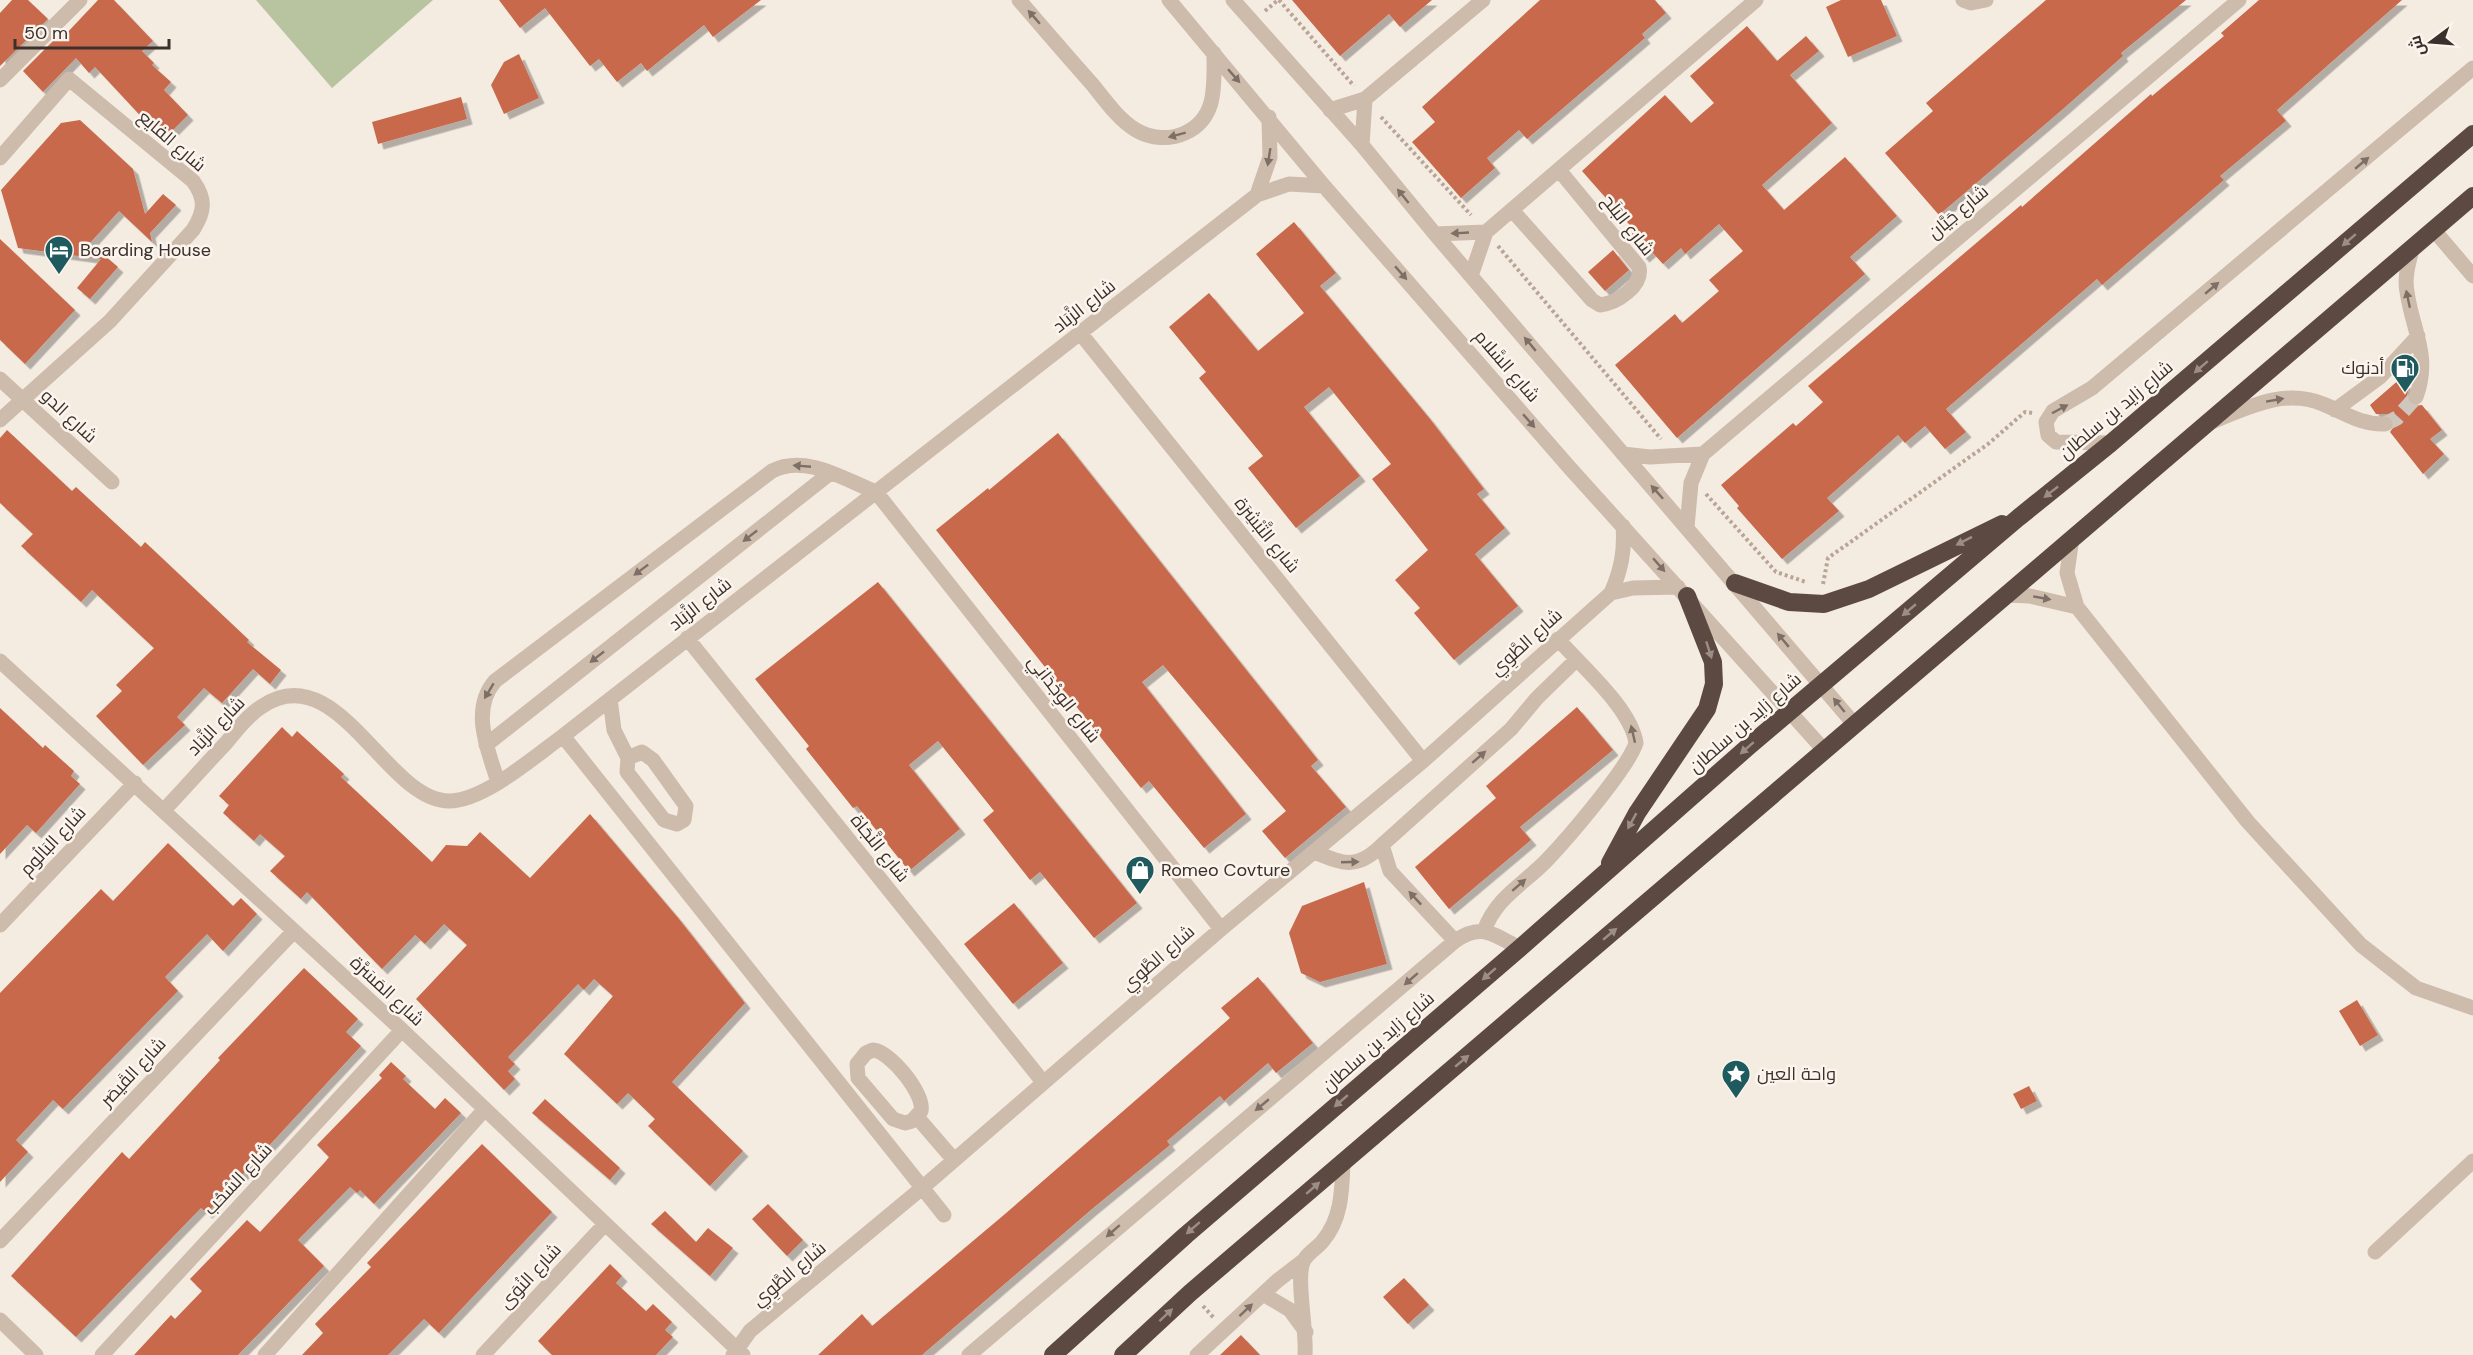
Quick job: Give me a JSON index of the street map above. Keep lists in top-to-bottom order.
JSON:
{
  "streets": {
    "highway": ["شارع زايد بن سلطان"],
    "street": [
      "شارع الفايع",
      "شارع جَيَّان",
      "شارع البَلَح",
      "شارع الزَّبَاد",
      "شارع السَّلام",
      "شارع الدو",
      "شارع التَّبْشِرَة",
      "شارع الطَّوِي",
      "شارع الوِجْدَانِي",
      "شارع البَالُوم",
      "شارع النَّجَاة",
      "شارع المَسَرَّة",
      "شارع القَيصَر",
      "شارع السُحُب",
      "شارع النُوَى"
    ]
  },
  "crossings": [
    ["شارع الفايع", "شارع الدو"],
    ["شارع جَيَّان", "شارع السَّلام"],
    ["شارع الزَّبَاد", "شارع السَّلام"],
    ["شارع الزَّبَاد", "شارع التَّبْشِرَة"],
    ["شارع الزَّبَاد", "شارع الوِجْدَانِي"],
    ["شارع الزَّبَاد", "شارع النَّجَاة"],
    ["شارع الزَّبَاد", "شارع المَسَرَّة"],
    ["شارع السَّلام", "شارع زايد بن سلطان"],
    ["شارع السَّلام", "شارع الطَّوِي"],
    ["شارع التَّبْشِرَة", "شارع الطَّوِي"],
    ["شارع الطَّوِي", "شارع الوِجْدَانِي"],
    ["شارع الطَّوِي", "شارع النَّجَاة"],
    ["شارع الطَّوِي", "شارع المَسَرَّة"],
    ["شارع البَالُوم", "شارع المَسَرَّة"],
    ["شارع المَسَرَّة", "شارع القَيصَر"],
    ["شارع المَسَرَّة", "شارع السُحُب"],
    ["شارع المَسَرَّة", "شارع النُوَى"]
  ],
  "places": {
    "hotel": ["Boarding House"],
    "fuel station": ["أدنوك"],
    "shop": ["Romeo Covture"],
    "place": ["واحة العين"]
  },
  "scale_bar": "50 m",
  "north": "left"
}
